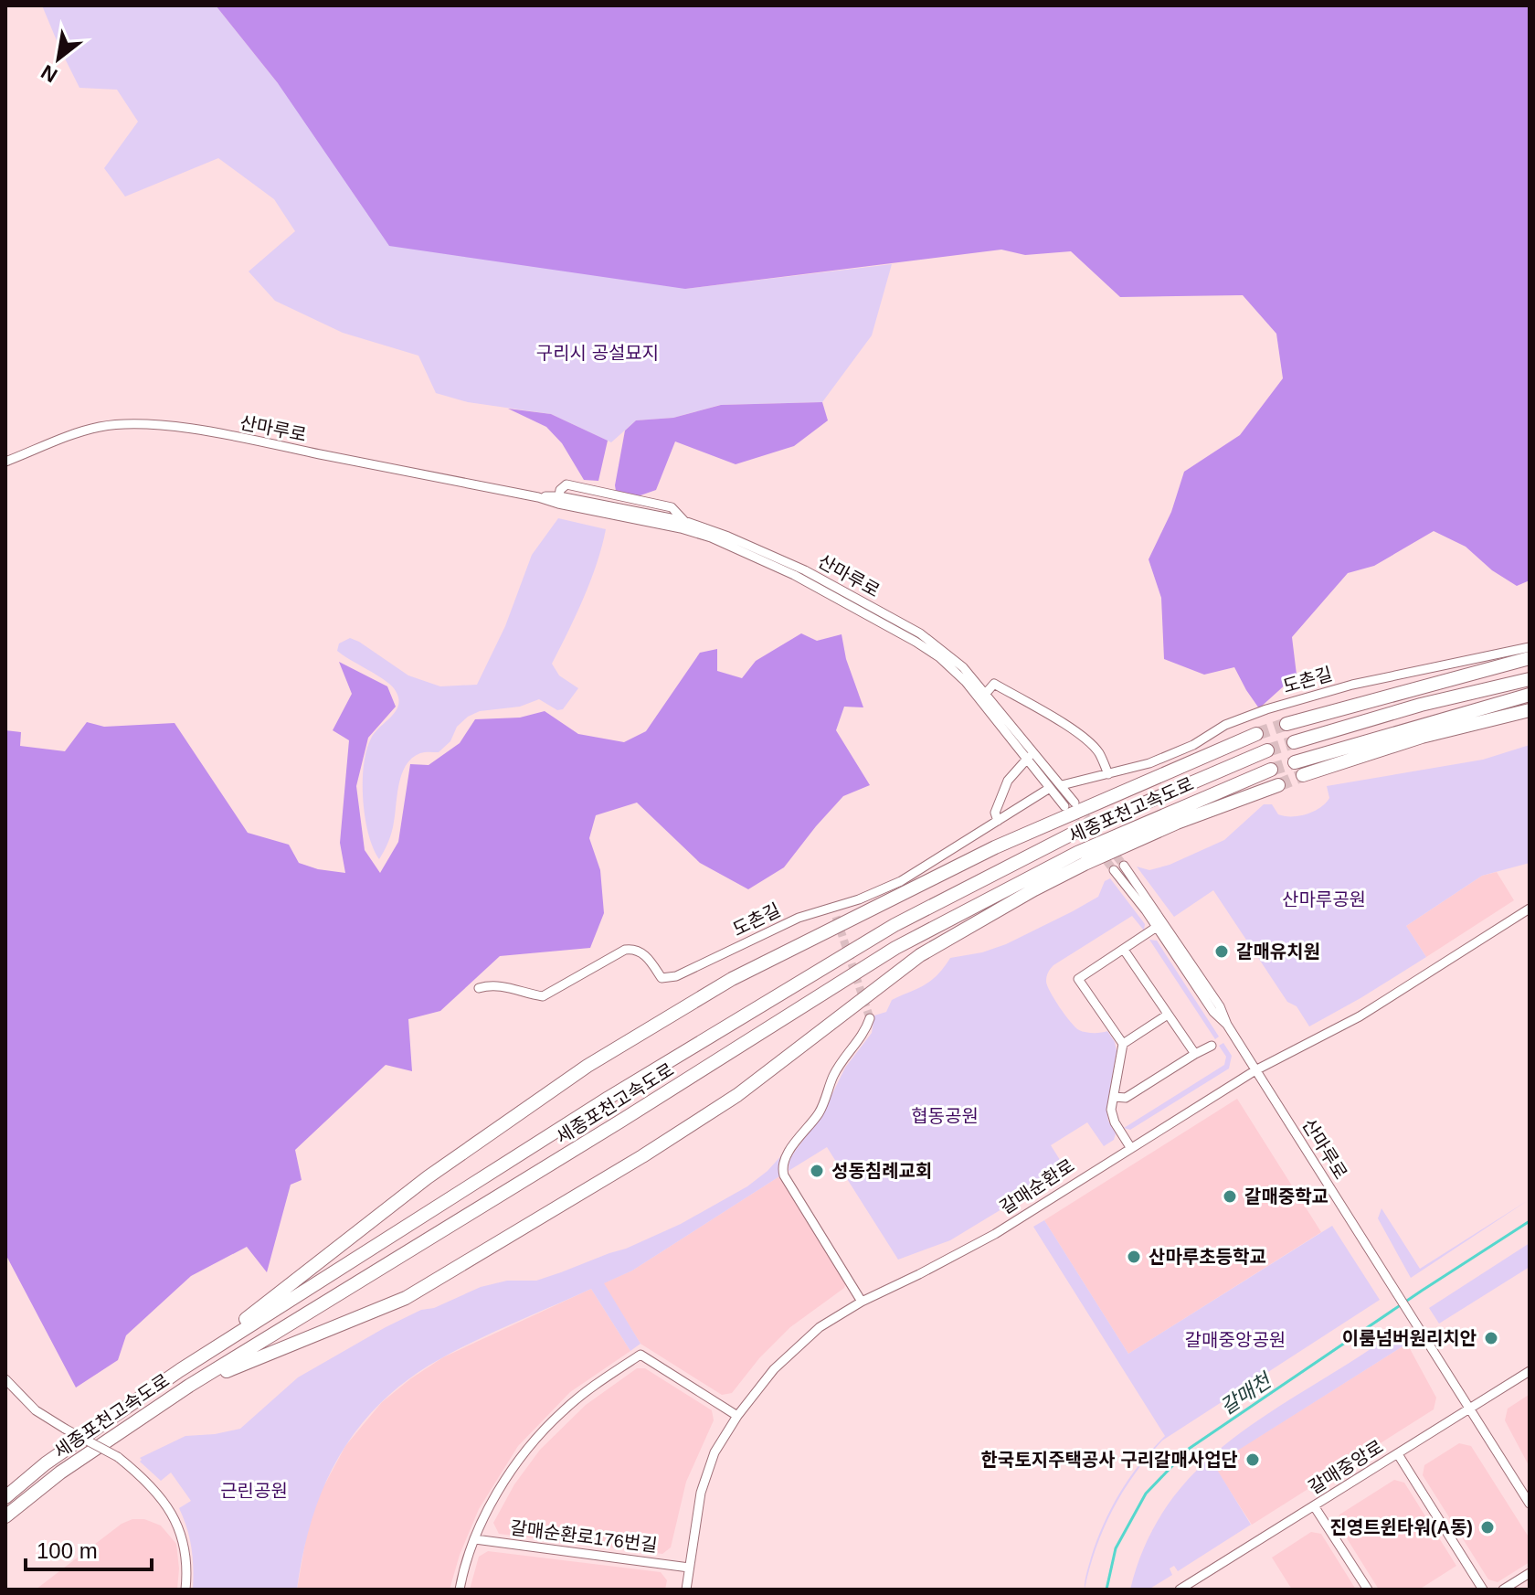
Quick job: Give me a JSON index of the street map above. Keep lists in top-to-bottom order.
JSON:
{
  "streets": {
    "highway": ["세종포천고속도로"],
    "street": [
      "산마루로",
      "도촌길",
      "갈매순환로",
      "갈매중앙로",
      "갈매순환로176번길"
    ]
  },
  "crossings": [
    ["산마루로", "도촌길"],
    ["산마루로", "갈매순환로"],
    ["산마루로", "갈매중앙로"],
    ["갈매순환로", "갈매순환로176번길"]
  ],
  "water": ["갈매천"],
  "parks": [
    "구리시 공설묘지",
    "산마루공원",
    "협동공원",
    "갈매중앙공원",
    "근린공원"
  ],
  "places": [
    "갈매유치원",
    "성동침례교회",
    "갈매중학교",
    "산마루초등학교",
    "이룸넘버원리치안",
    "한국토지주택공사 구리갈매사업단",
    "진영트윈타워(A동)"
  ],
  "scale_bar": "100 m",
  "north": "bottom left"
}
